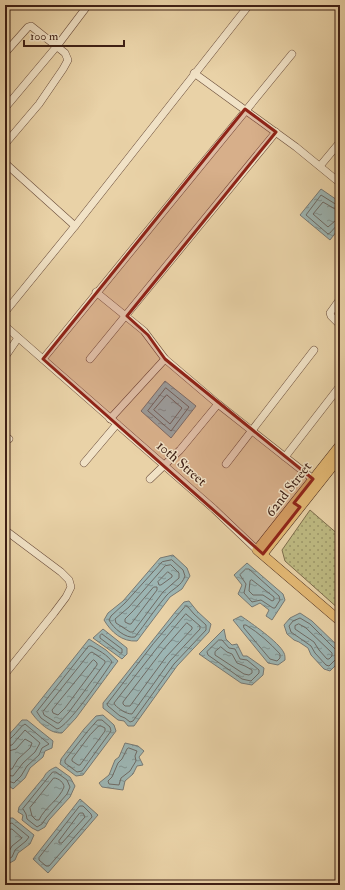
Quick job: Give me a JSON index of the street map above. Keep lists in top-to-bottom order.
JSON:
{
  "streets": {
    "main road": ["10th Street", "62nd Street"]
  },
  "crossings": [
    ["10th Street", "62nd Street"]
  ],
  "scale_bar": "100 m"
}
